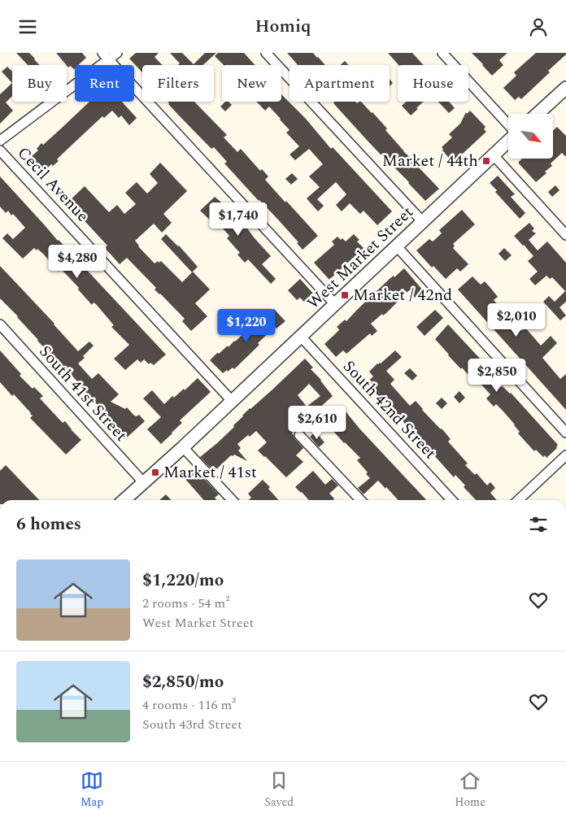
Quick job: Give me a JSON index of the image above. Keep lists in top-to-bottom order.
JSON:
{
  "streets": {
    "street": [
      "Cecil Avenue",
      "West Market Street",
      "South 41st Street",
      "South 42nd Street"
    ]
  },
  "crossings": [
    ["Cecil Avenue", "West Market Street"],
    ["West Market Street", "South 41st Street"],
    ["West Market Street", "South 42nd Street"]
  ],
  "places": {
    "transit": ["Market / 44th", "Market / 42nd", "Market / 41st"]
  },
  "north": "bottom right",
  "page": {
    "header": "Homiq",
    "chip": [
      "Buy",
      "Rent",
      "Filters",
      "New",
      "Apartment",
      "House"
    ],
    "price": [
      "$1,740",
      "$4,280",
      "$2,010",
      "$1,220",
      "$2,850",
      "$2,610"
    ],
    "heading": "6 homes",
    "list": [
      {
        "name": "$1,220/mo",
        "note": "2 rooms · 54 m² · West Market Street"
      },
      {
        "name": "$2,850/mo",
        "note": "4 rooms · 116 m² · South 43rd Street"
      }
    ],
    "tabs": ["Map", "Saved", "Home"]
  }
}
